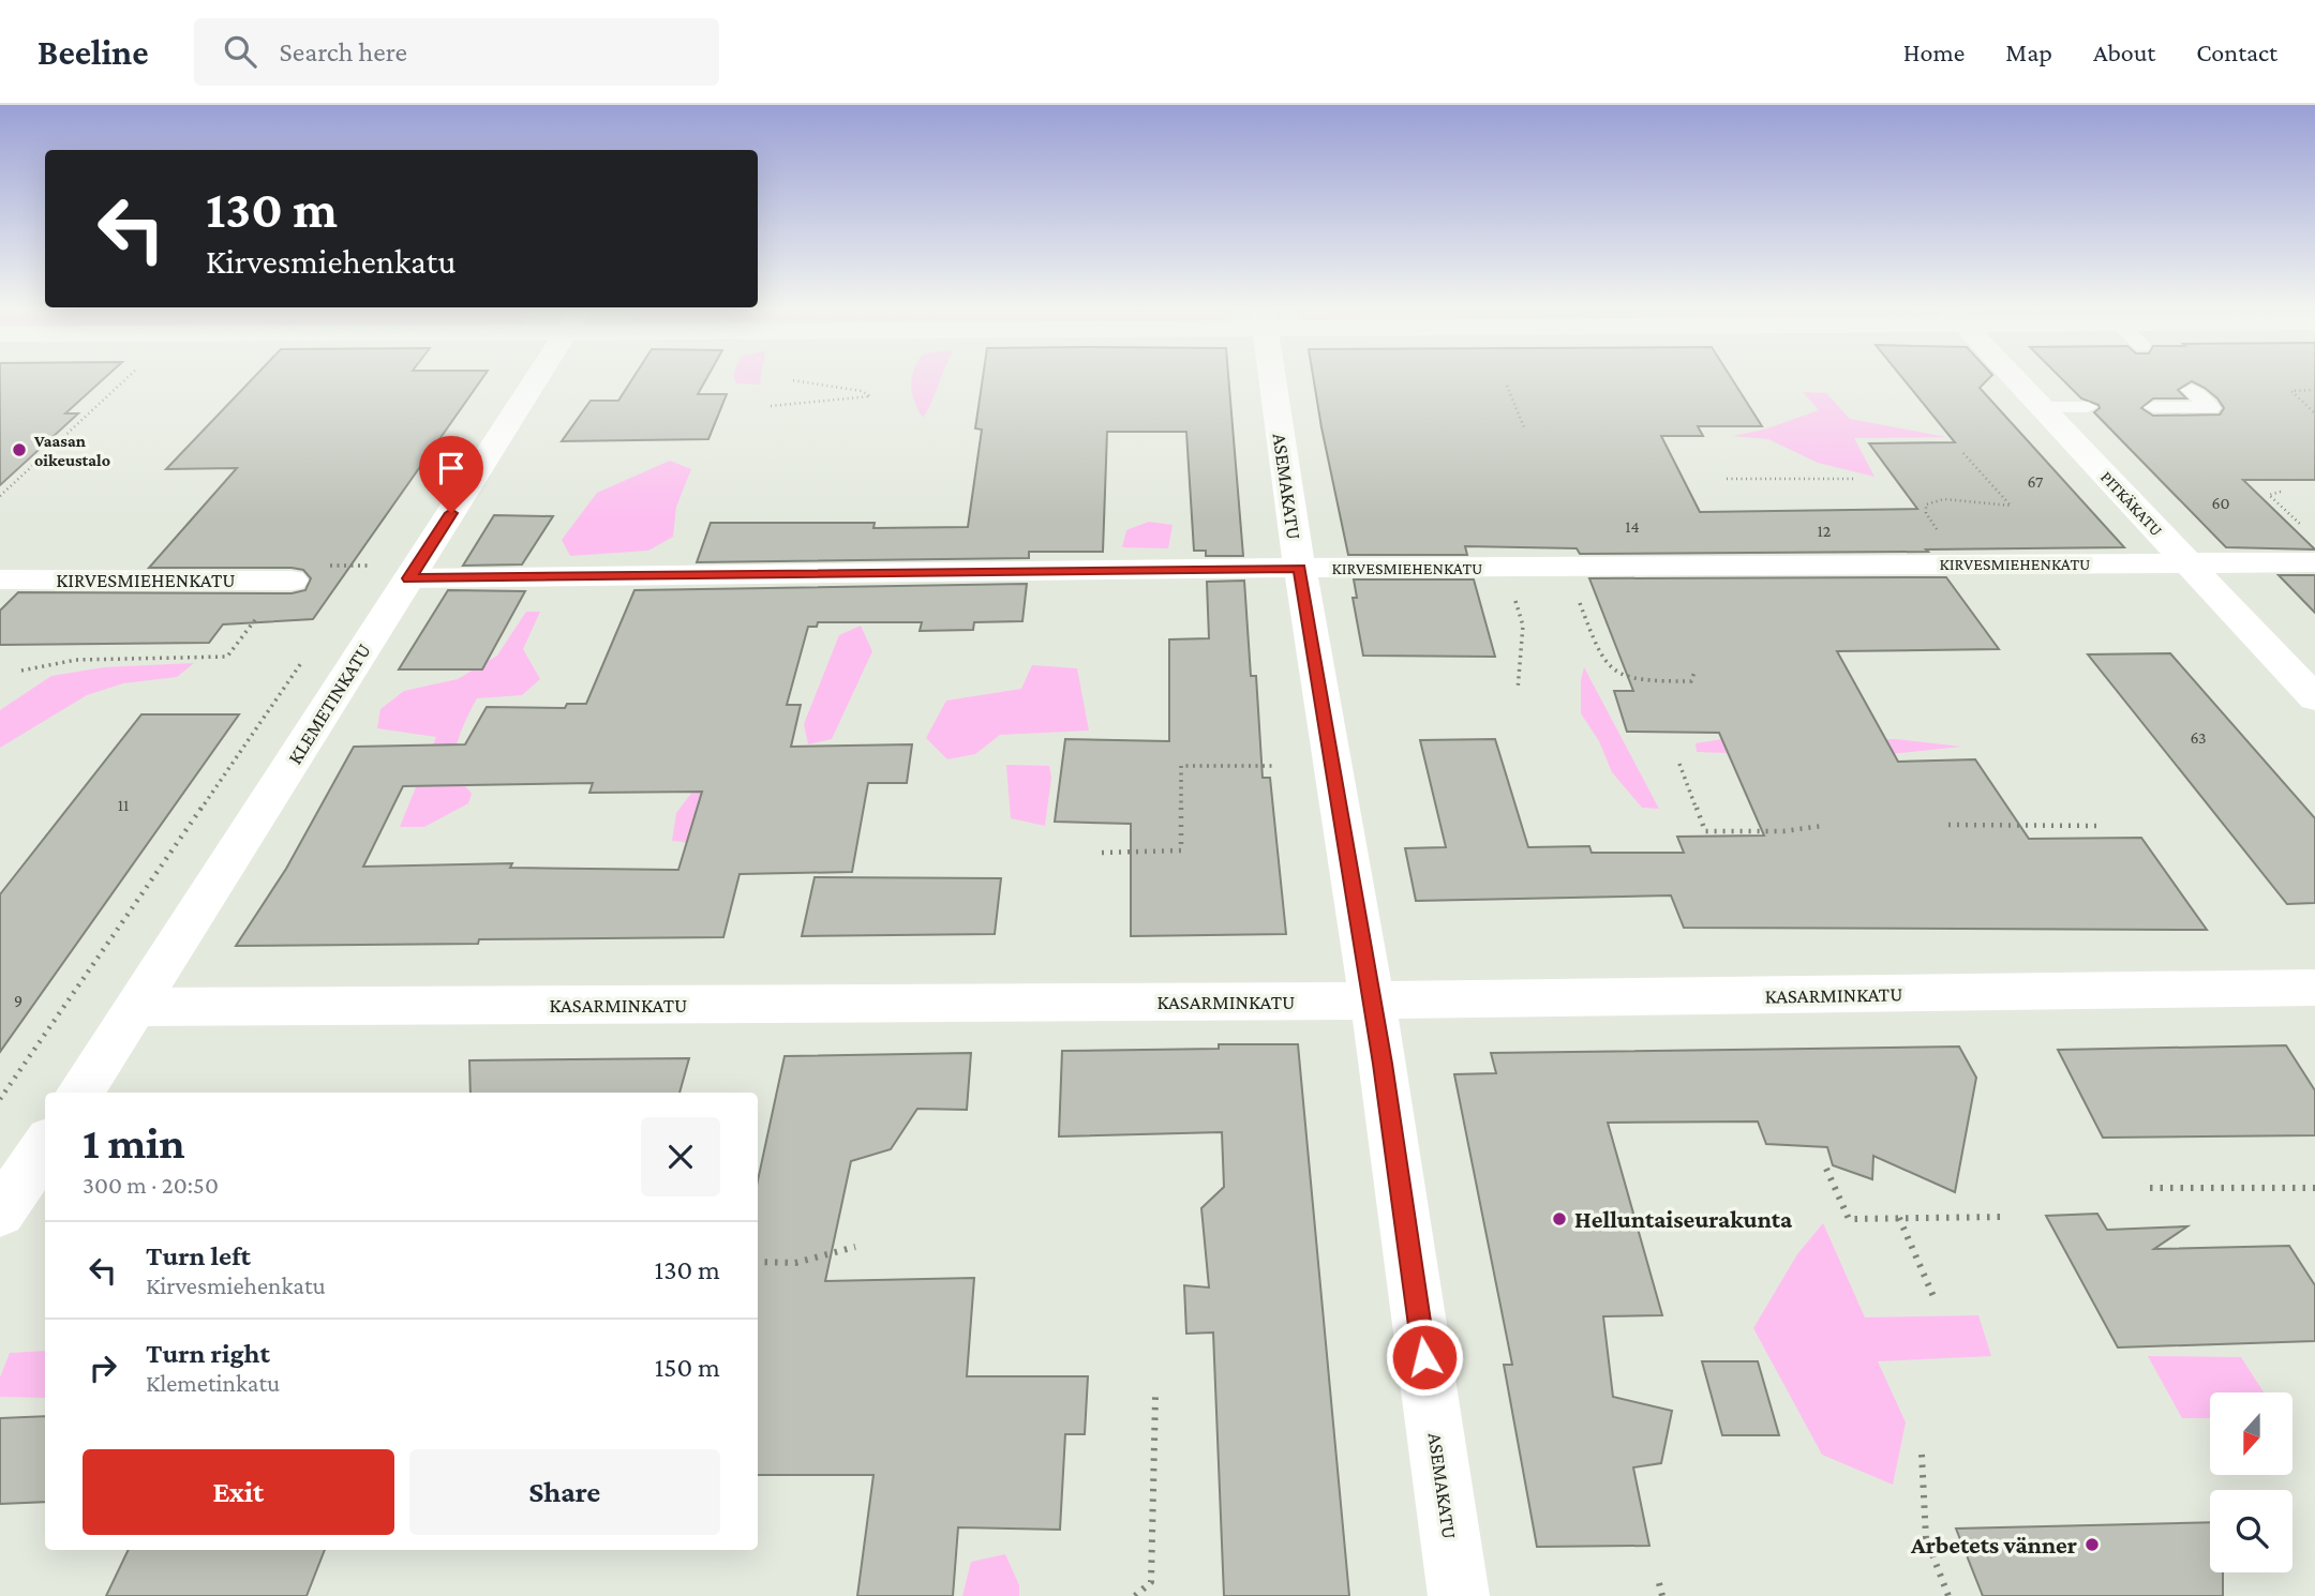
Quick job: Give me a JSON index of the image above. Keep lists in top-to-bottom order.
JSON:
{
  "streets": {
    "street": [
      "ASEMAKATU",
      "PITKÄKATU",
      "KIRVESMIEHENKATU",
      "KLEMETINKATU",
      "KASARMINKATU"
    ]
  },
  "crossings": [
    ["ASEMAKATU", "KIRVESMIEHENKATU"],
    ["ASEMAKATU", "KASARMINKATU"],
    ["PITKÄKATU", "KIRVESMIEHENKATU"],
    ["KIRVESMIEHENKATU", "KLEMETINKATU"],
    ["KLEMETINKATU", "KASARMINKATU"]
  ],
  "places": ["Vaasan oikeustalo", "Helluntaiseurakunta", "Arbetets vänner"],
  "house_numbers": [
    "67",
    "60",
    "14",
    "12",
    "63",
    "11",
    "9"
  ],
  "north": "bottom",
  "page": {
    "header": "Beeline",
    "search": "Search here",
    "nav": [
      "Home",
      "Map",
      "About",
      "Contact"
    ],
    "turn": ["130 m", "Kirvesmiehenkatu"],
    "heading": ["1 min", "300 m · 20:50"],
    "list": [
      {
        "name": "Turn left",
        "note": "Kirvesmiehenkatu",
        "value": "130 m"
      },
      {
        "name": "Turn right",
        "note": "Klemetinkatu",
        "value": "150 m"
      }
    ],
    "buttons": ["Exit", "Share"]
  }
}
